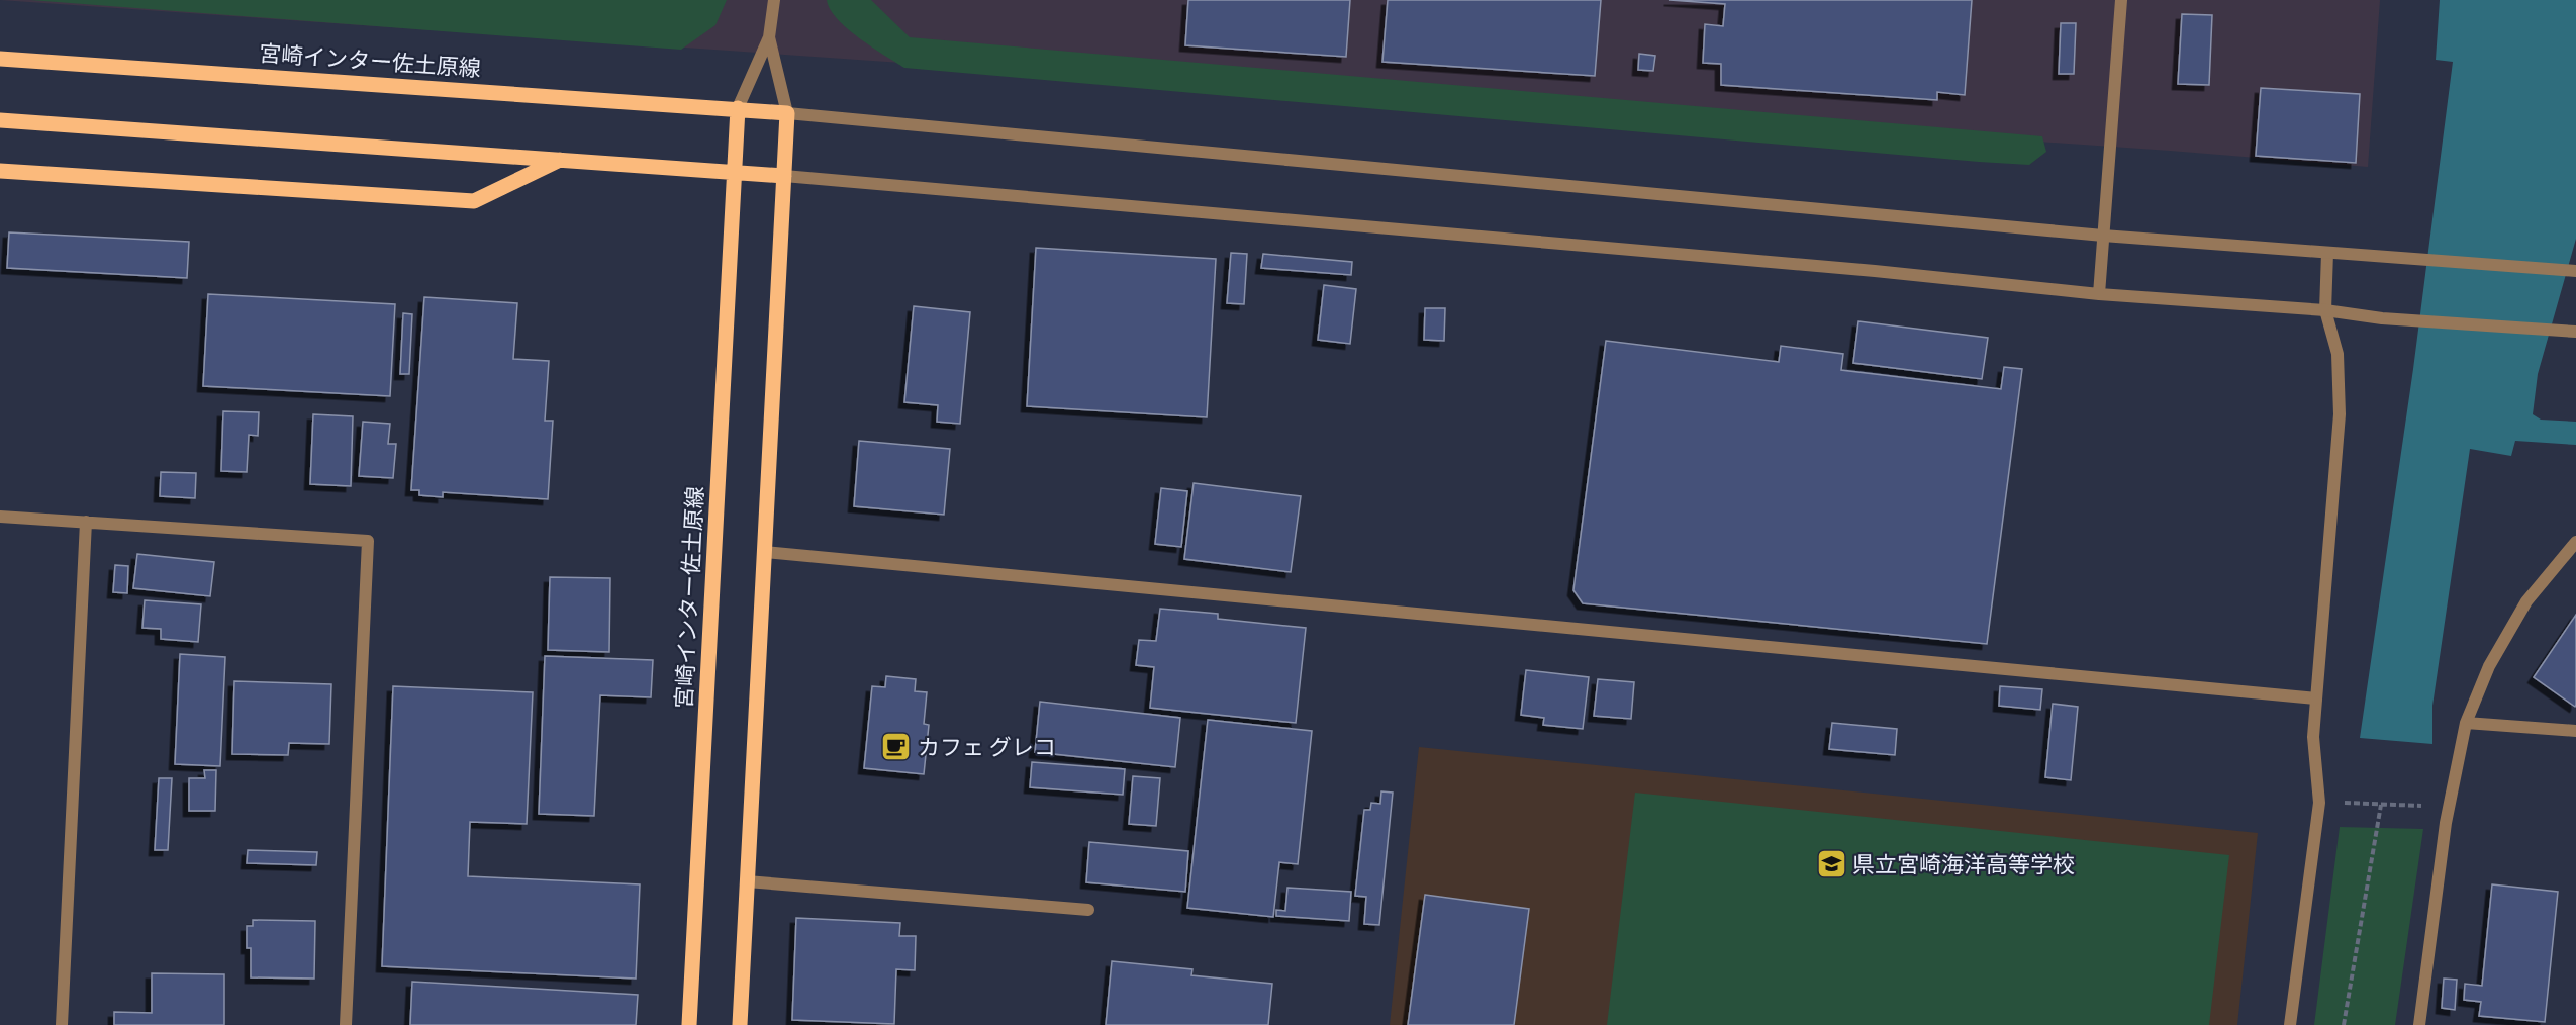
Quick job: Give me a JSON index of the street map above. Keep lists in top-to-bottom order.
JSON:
{
  "streets": {
    "main road": ["宮崎インター佐土原線"]
  },
  "places": {
    "cafe": ["カフェ グレコ"],
    "school or university": ["県立宮崎海洋高等学校"]
  }
}
